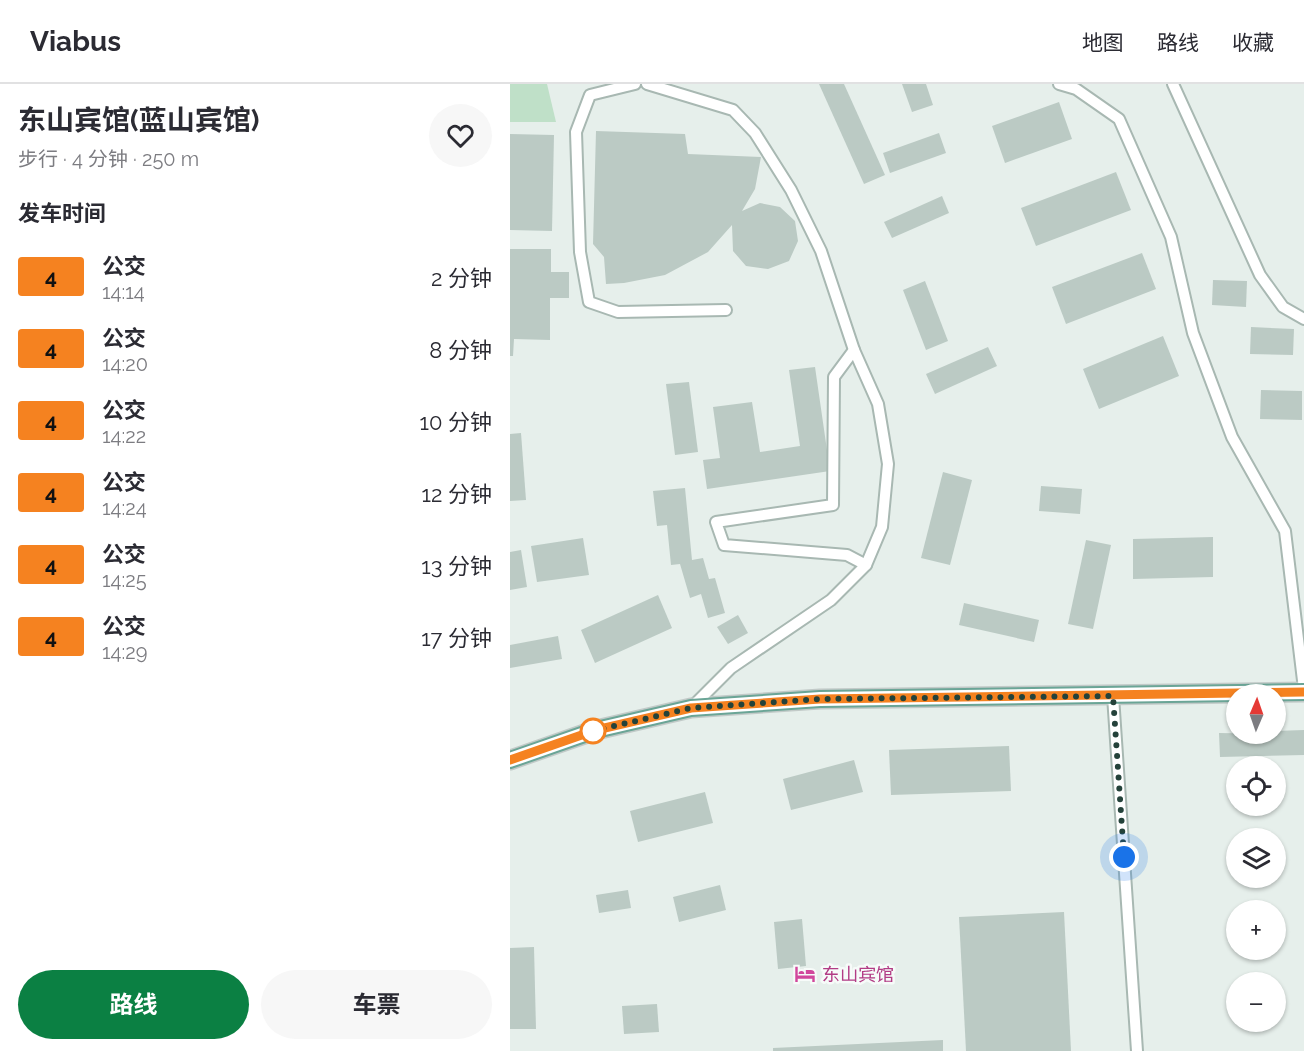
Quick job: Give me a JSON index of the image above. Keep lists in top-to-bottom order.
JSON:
{
  "places": {
    "hotel": ["东山宾馆"]
  },
  "lines": ["bus line 4"],
  "north": "top",
  "page": {
    "header": "Viabus",
    "nav": ["地图", "路线", "收藏"],
    "heading": [
      ["东山宾馆(蓝山宾馆)", "步行 · 4 分钟 · 250 m"],
      "发车时间"
    ],
    "list": [
      {
        "mark": "4",
        "name": "公交",
        "note": "14:14",
        "value": "2 分钟"
      },
      {
        "mark": "4",
        "name": "公交",
        "note": "14:20",
        "value": "8 分钟"
      },
      {
        "mark": "4",
        "name": "公交",
        "note": "14:22",
        "value": "10 分钟"
      },
      {
        "mark": "4",
        "name": "公交",
        "note": "14:24",
        "value": "12 分钟"
      },
      {
        "mark": "4",
        "name": "公交",
        "note": "14:25",
        "value": "13 分钟"
      },
      {
        "mark": "4",
        "name": "公交",
        "note": "14:29",
        "value": "17 分钟"
      }
    ],
    "map_buttons": ["+", "−"],
    "buttons": ["路线", "车票"]
  }
}
